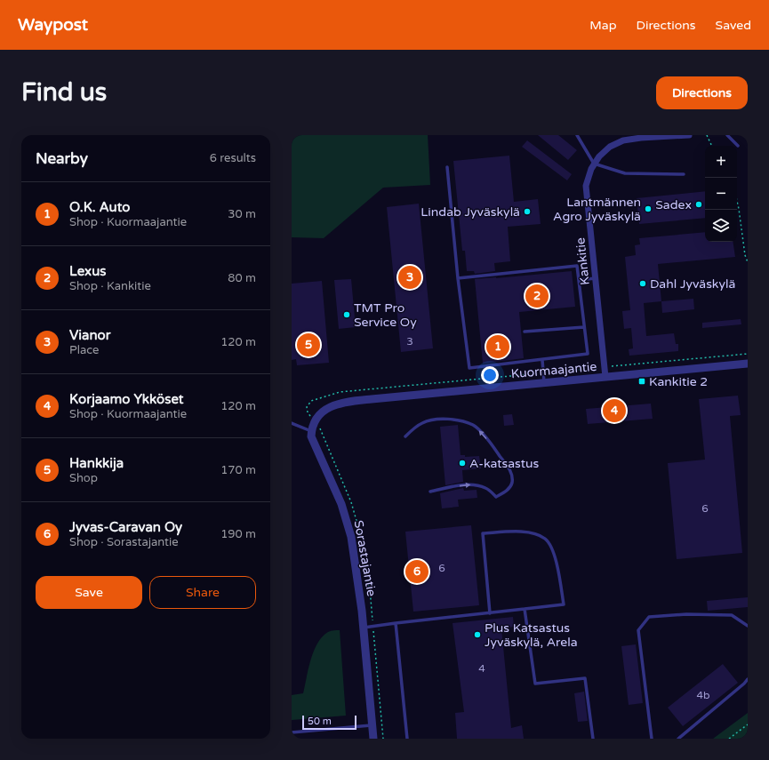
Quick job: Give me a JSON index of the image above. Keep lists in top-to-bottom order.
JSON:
{
  "streets": {
    "street": ["Kankitie", "Kuormaajantie", "Sorastajantie"]
  },
  "crossings": [
    ["Kankitie", "Kuormaajantie"]
  ],
  "places": {
    "other": [
      "Sadex",
      "Lantmännen Agro Jyväskylä",
      "Lindab Jyväskylä",
      "Dahl Jyväskylä",
      "TMT Pro Service Oy",
      "A-katsastus",
      "Plus Katsastus Jyväskylä, Arela"
    ],
    "transit": ["Kankitie 2"]
  },
  "house_numbers": [
    "3",
    "6",
    "6",
    "4",
    "4b"
  ],
  "scale_bar": "50 m",
  "page": {
    "header": "Waypost",
    "nav": ["Map", "Directions", "Saved"],
    "buttons": [
      "Directions",
      ["Save", "Share"]
    ],
    "title": "Find us",
    "heading": ["Nearby", "6 results"],
    "map_buttons": ["+", "−"],
    "list": [
      {
        "mark": "1",
        "name": "O.K. Auto",
        "note": "Shop · Kuormaajantie",
        "value": "30 m"
      },
      {
        "mark": "2",
        "name": "Lexus",
        "note": "Shop · Kankitie",
        "value": "80 m"
      },
      {
        "mark": "3",
        "name": "Vianor",
        "note": "Place",
        "value": "120 m"
      },
      {
        "mark": "4",
        "name": "Korjaamo Ykköset",
        "note": "Shop · Kuormaajantie",
        "value": "120 m"
      },
      {
        "mark": "5",
        "name": "Hankkija",
        "note": "Shop",
        "value": "170 m"
      },
      {
        "mark": "6",
        "name": "Jyvas-Caravan Oy",
        "note": "Shop · Sorastajantie",
        "value": "190 m"
      }
    ],
    "pins": [
      "3",
      "2",
      "5",
      "1",
      "4",
      "6"
    ],
    "scale": "50 m"
  }
}
